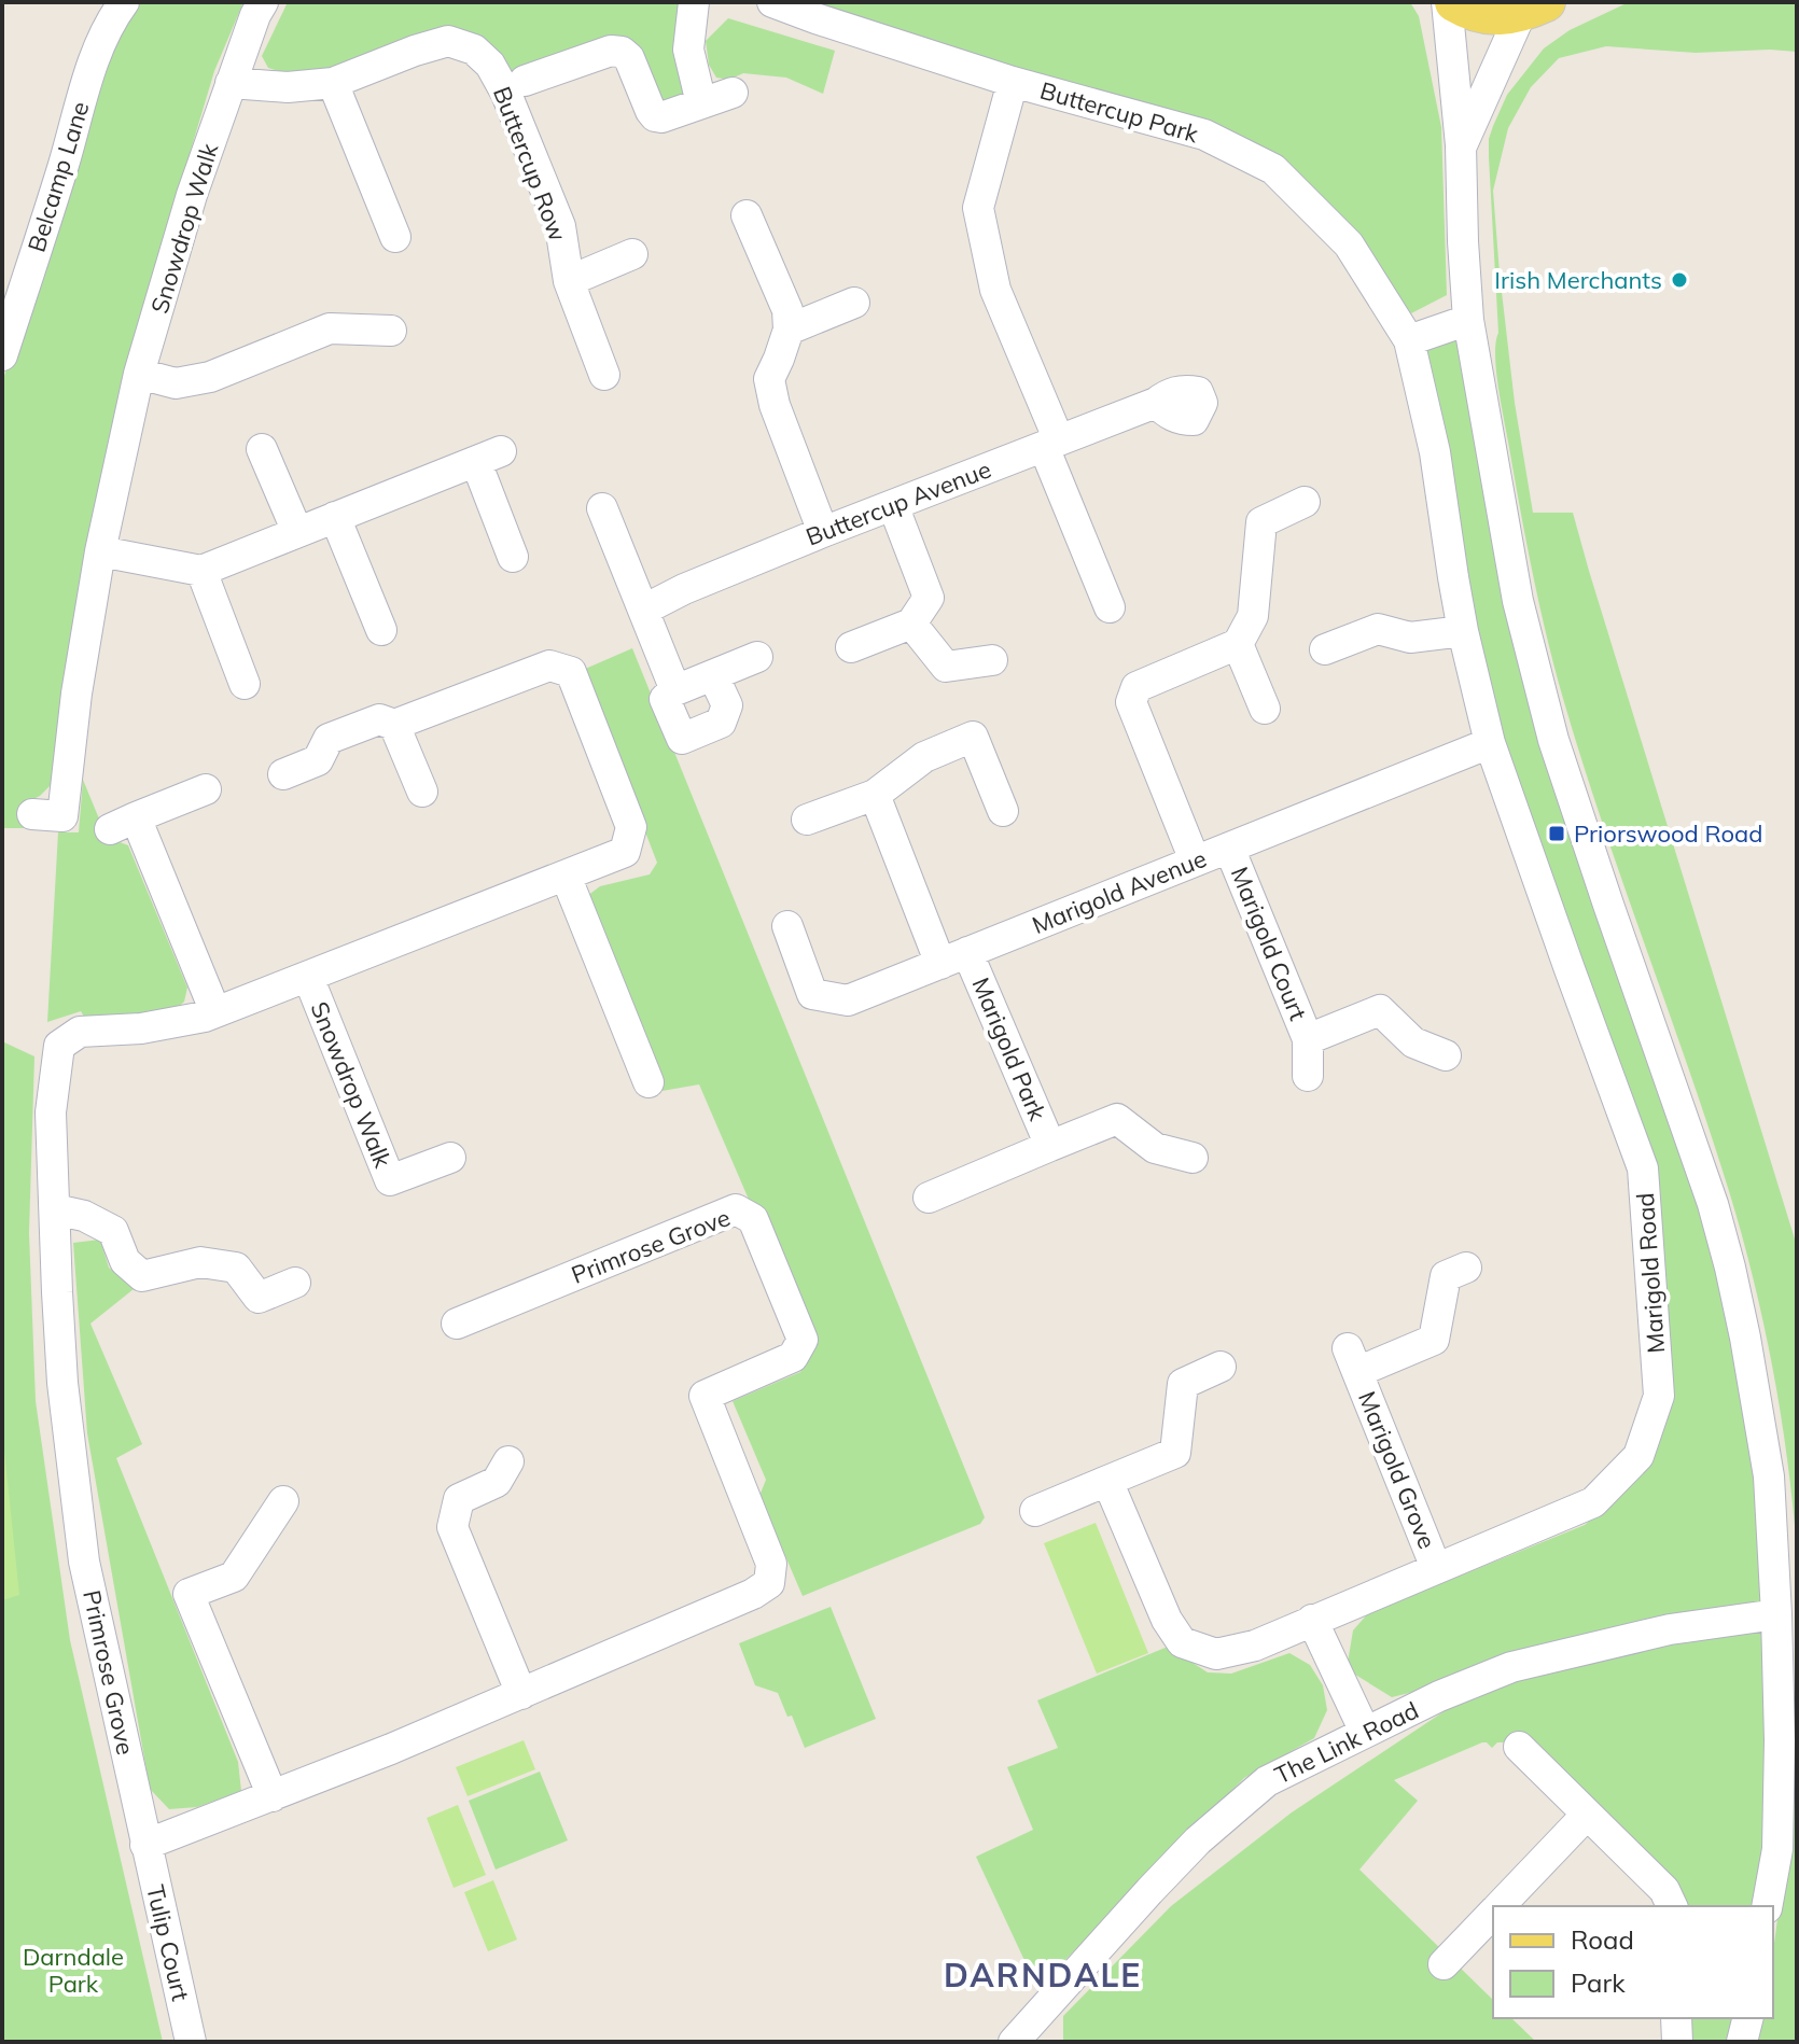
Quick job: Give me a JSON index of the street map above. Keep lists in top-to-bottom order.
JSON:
{
  "streets": {
    "street": [
      "Buttercup Park",
      "Buttercup Row",
      "Belcamp Lane",
      "Snowdrop Walk",
      "Buttercup Avenue",
      "Marigold Avenue",
      "Marigold Court",
      "Marigold Park",
      "Primrose Grove",
      "Marigold Road",
      "Marigold Grove",
      "The Link Road",
      "Tulip Court"
    ]
  },
  "crossings": [
    ["Buttercup Park", "Buttercup Avenue"],
    ["Buttercup Park", "Marigold Avenue"],
    ["Buttercup Park", "Marigold Road"],
    ["Buttercup Row", "Snowdrop Walk"],
    ["Snowdrop Walk", "Primrose Grove"],
    ["Marigold Avenue", "Marigold Court"],
    ["Marigold Avenue", "Marigold Park"],
    ["Marigold Avenue", "Marigold Road"],
    ["Primrose Grove", "Tulip Court"],
    ["Marigold Road", "Marigold Grove"]
  ],
  "districts": ["DARNDALE"],
  "parks": ["Darndale Park"],
  "places": {
    "other": ["Irish Merchants"],
    "transit": ["Priorswood Road"]
  },
  "legend": ["Road", "Park"]
}
